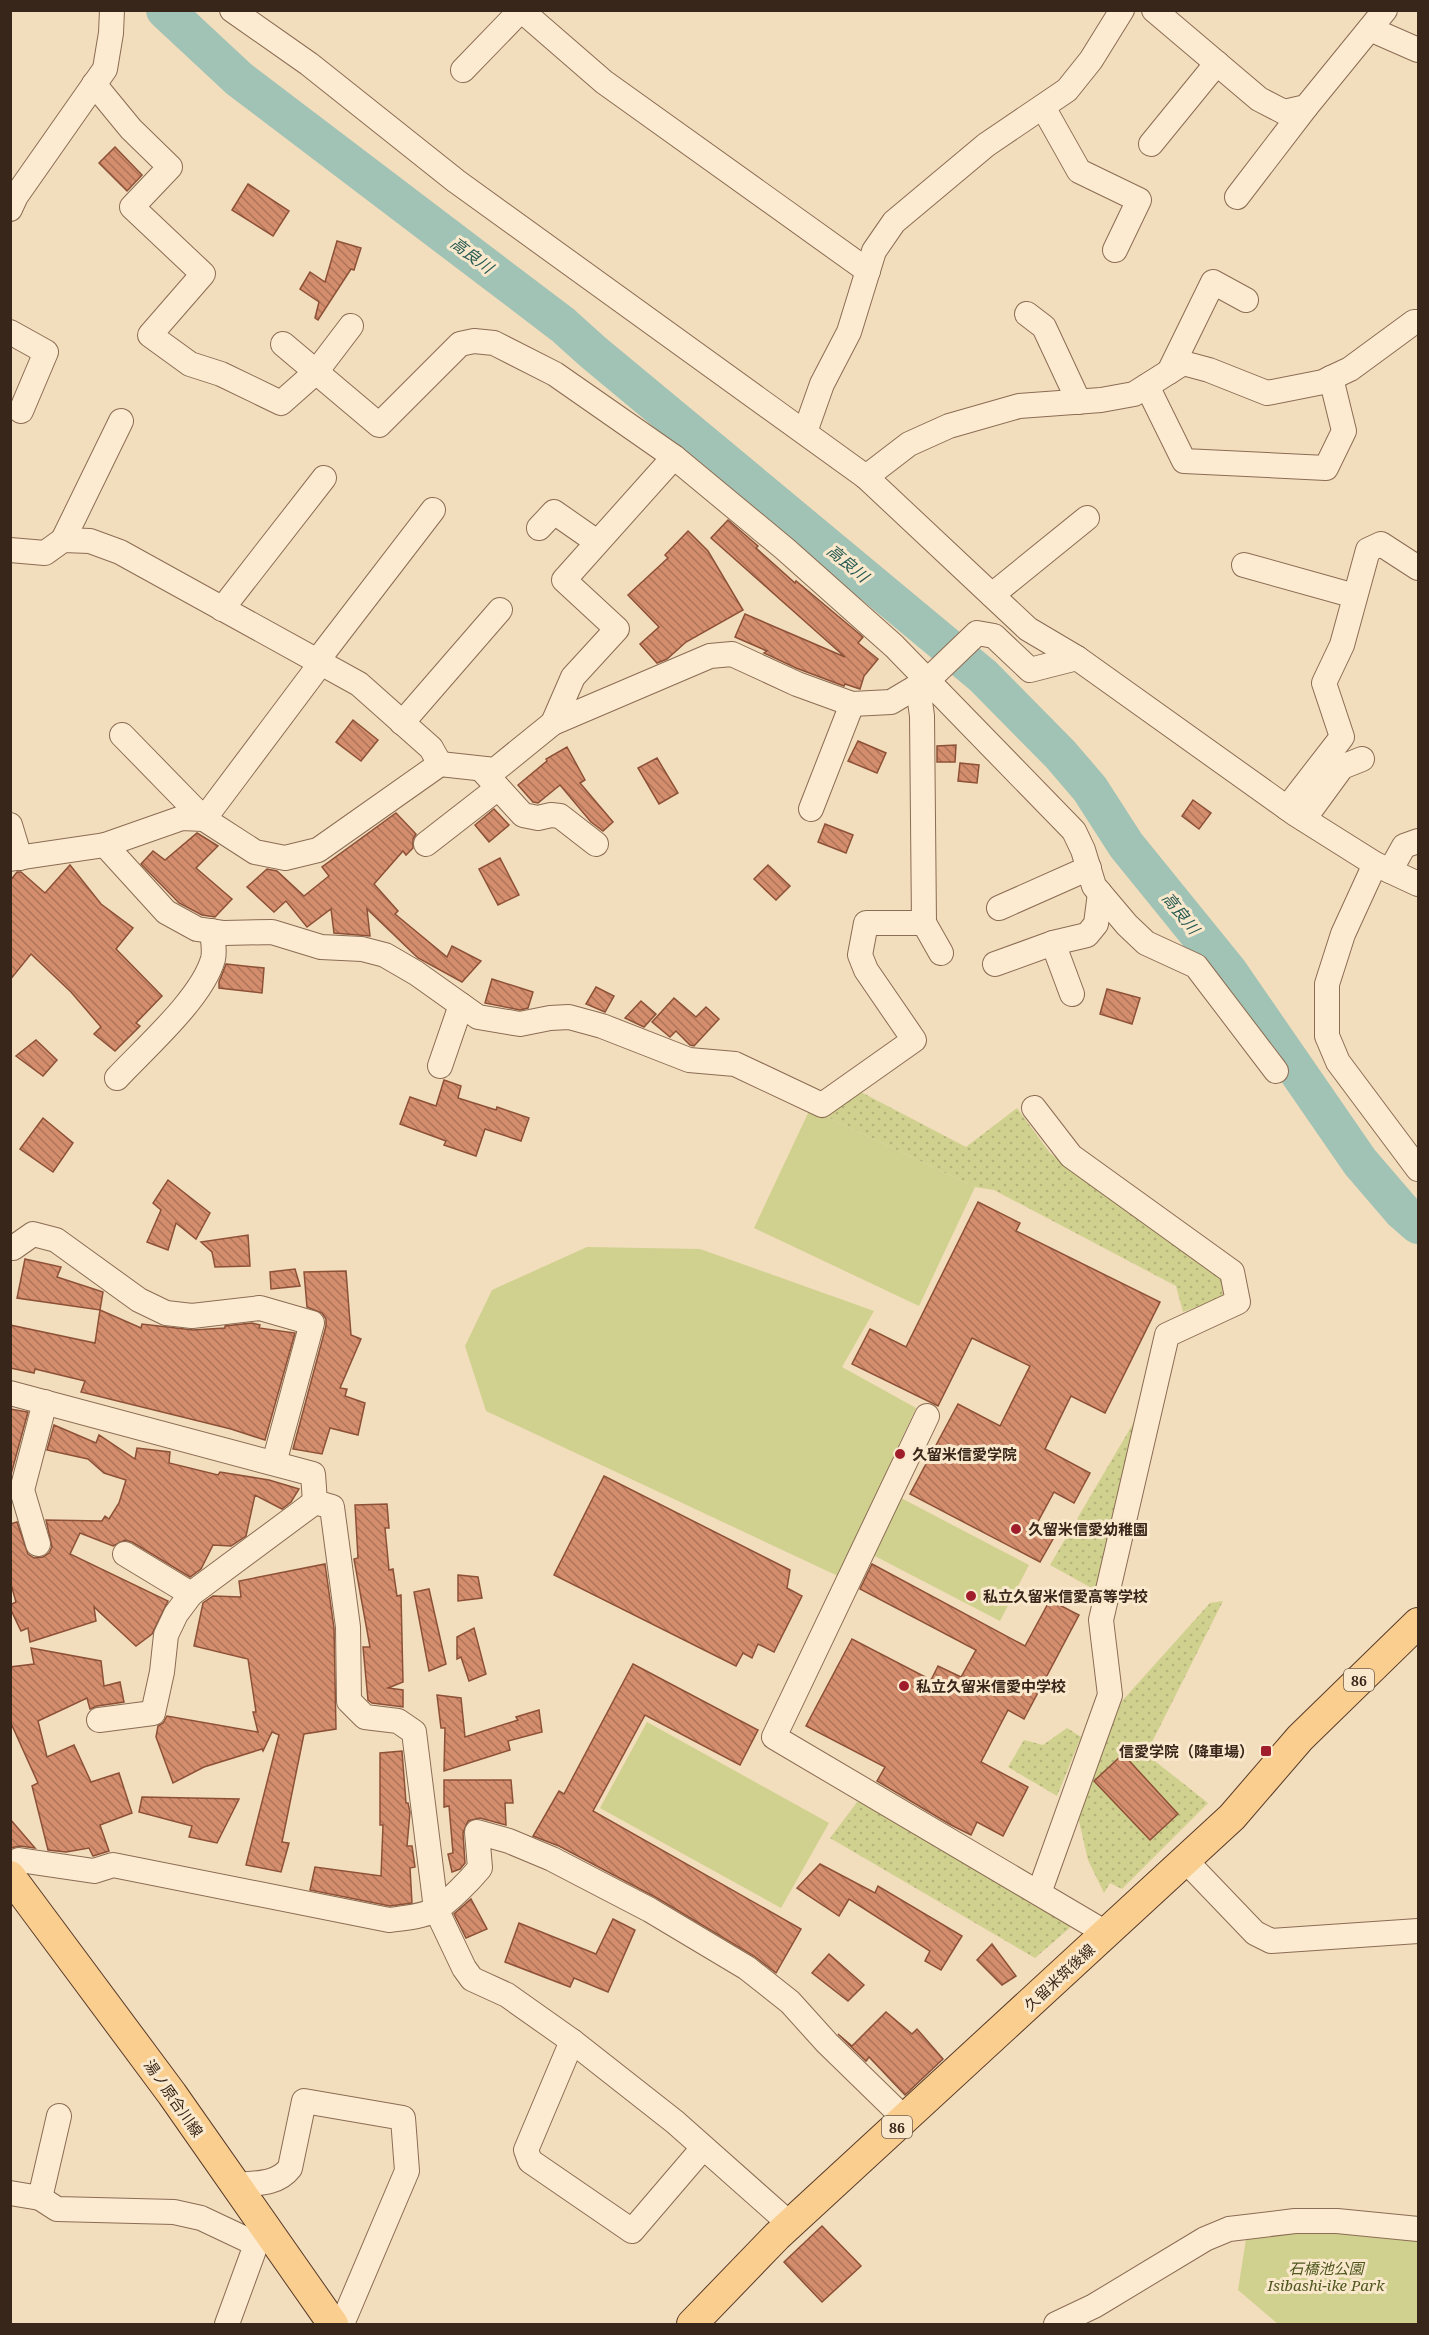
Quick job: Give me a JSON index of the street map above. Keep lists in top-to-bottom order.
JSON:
{
  "streets": {
    "main road": ["86", "久留米筑後線", "湯ノ原合川線"]
  },
  "water": ["高良川"],
  "parks": ["石橋池公園 Isibashi-ike Park"],
  "places": {
    "other": [
      "久留米信愛学院",
      "久留米信愛幼稚園",
      "私立久留米信愛高等学校",
      "私立久留米信愛中学校"
    ],
    "transit": ["信愛学院（降車場）"]
  }
}
